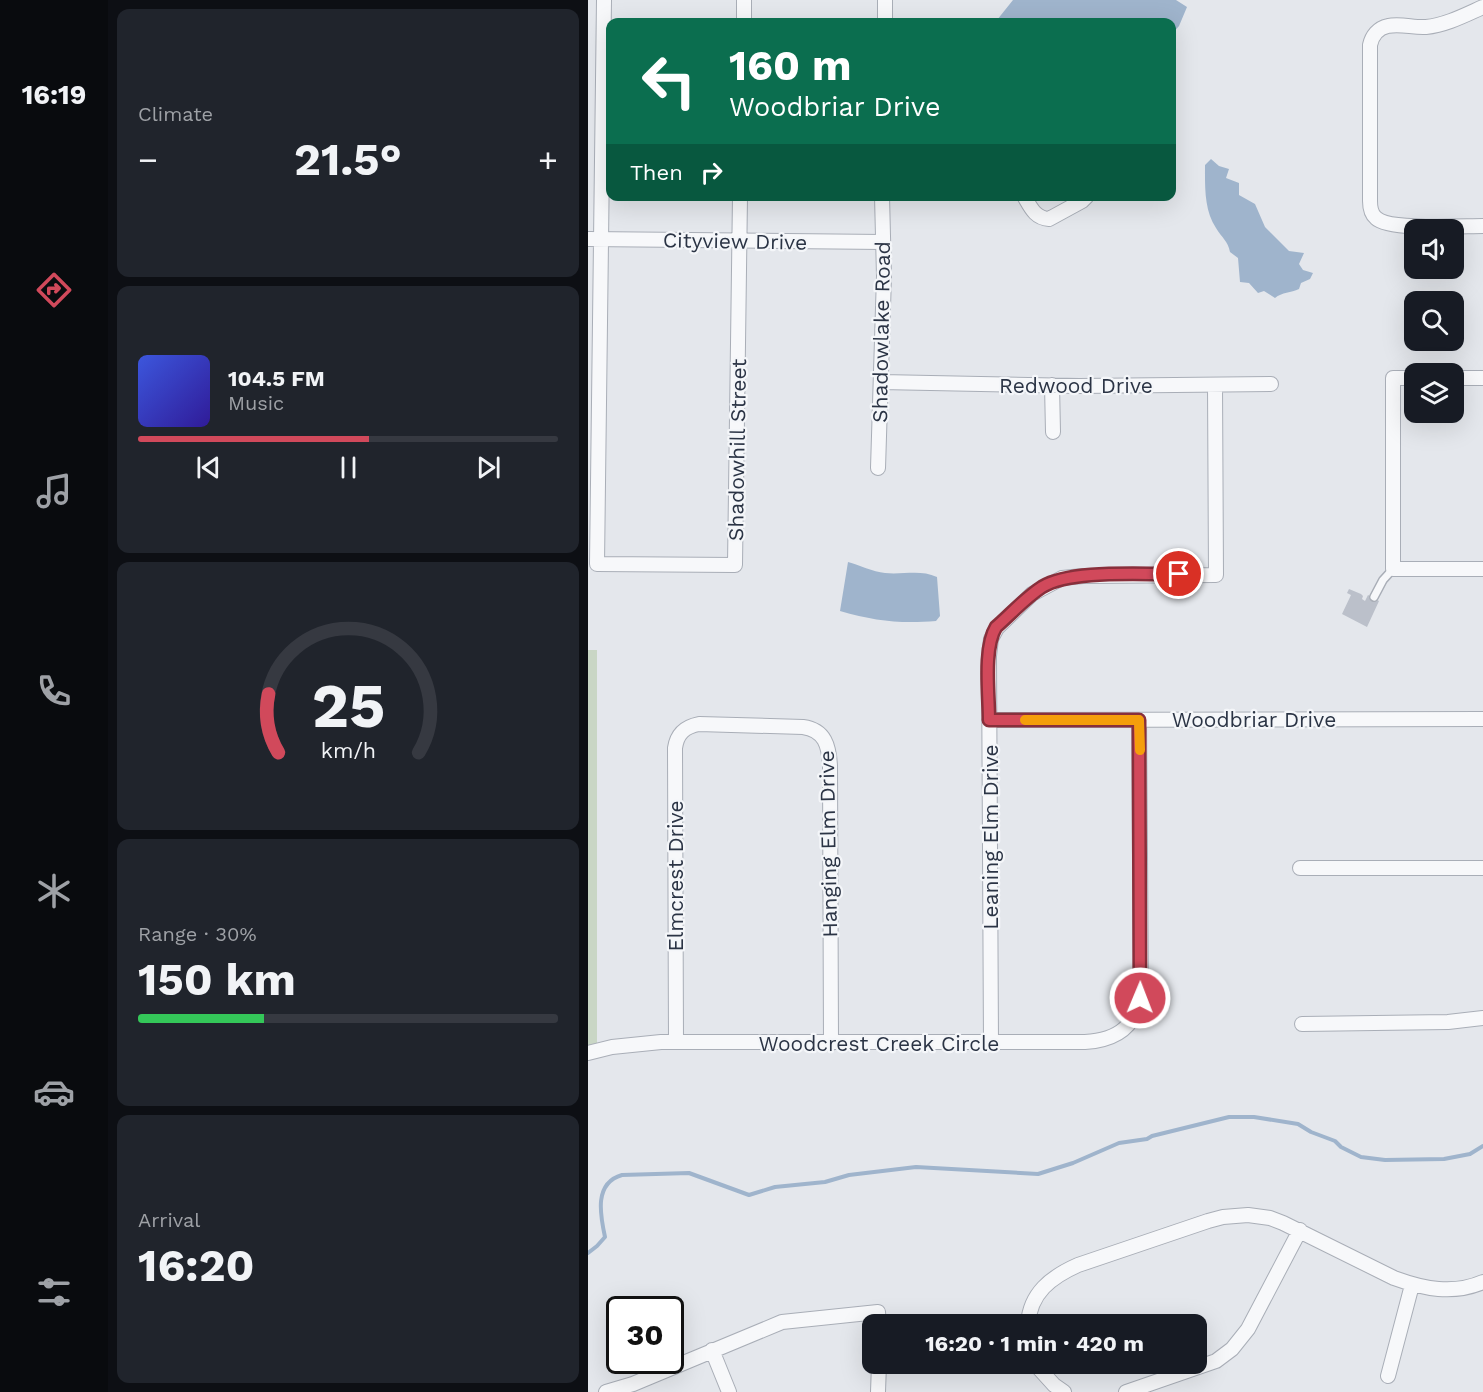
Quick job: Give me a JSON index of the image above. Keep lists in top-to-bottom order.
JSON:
{
  "streets": {
    "street": [
      "Cityview Drive",
      "Shadowlake Road",
      "Redwood Drive",
      "Shadowhill Street",
      "Woodbriar Drive",
      "Leaning Elm Drive",
      "Hanging Elm Drive",
      "Elmcrest Drive",
      "Woodcrest Creek Circle"
    ]
  },
  "crossings": [
    ["Cityview Drive", "Shadowlake Road"],
    ["Cityview Drive", "Shadowhill Street"],
    ["Shadowlake Road", "Redwood Drive"],
    ["Redwood Drive", "Leaning Elm Drive"],
    ["Woodbriar Drive", "Leaning Elm Drive"],
    ["Woodbriar Drive", "Woodcrest Creek Circle"],
    ["Leaning Elm Drive", "Woodcrest Creek Circle"],
    ["Hanging Elm Drive", "Elmcrest Drive"],
    ["Hanging Elm Drive", "Woodcrest Creek Circle"],
    ["Elmcrest Drive", "Woodcrest Creek Circle"]
  ],
  "page": {
    "tabs": "16:19",
    "tile": [
      "Climate",
      ["Range · 30%", "150 km"],
      ["Arrival", "16:20"]
    ],
    "turn": ["160 m", "Woodbriar Drive"],
    "heat": ["−", "21.5°", "+"],
    "then": "Then",
    "song": ["104.5 FM", "Music"],
    "limit": "30",
    "trip": "16:20 · 1 min · 420 m",
    "gauge": ["25", "km/h"]
  }
}
